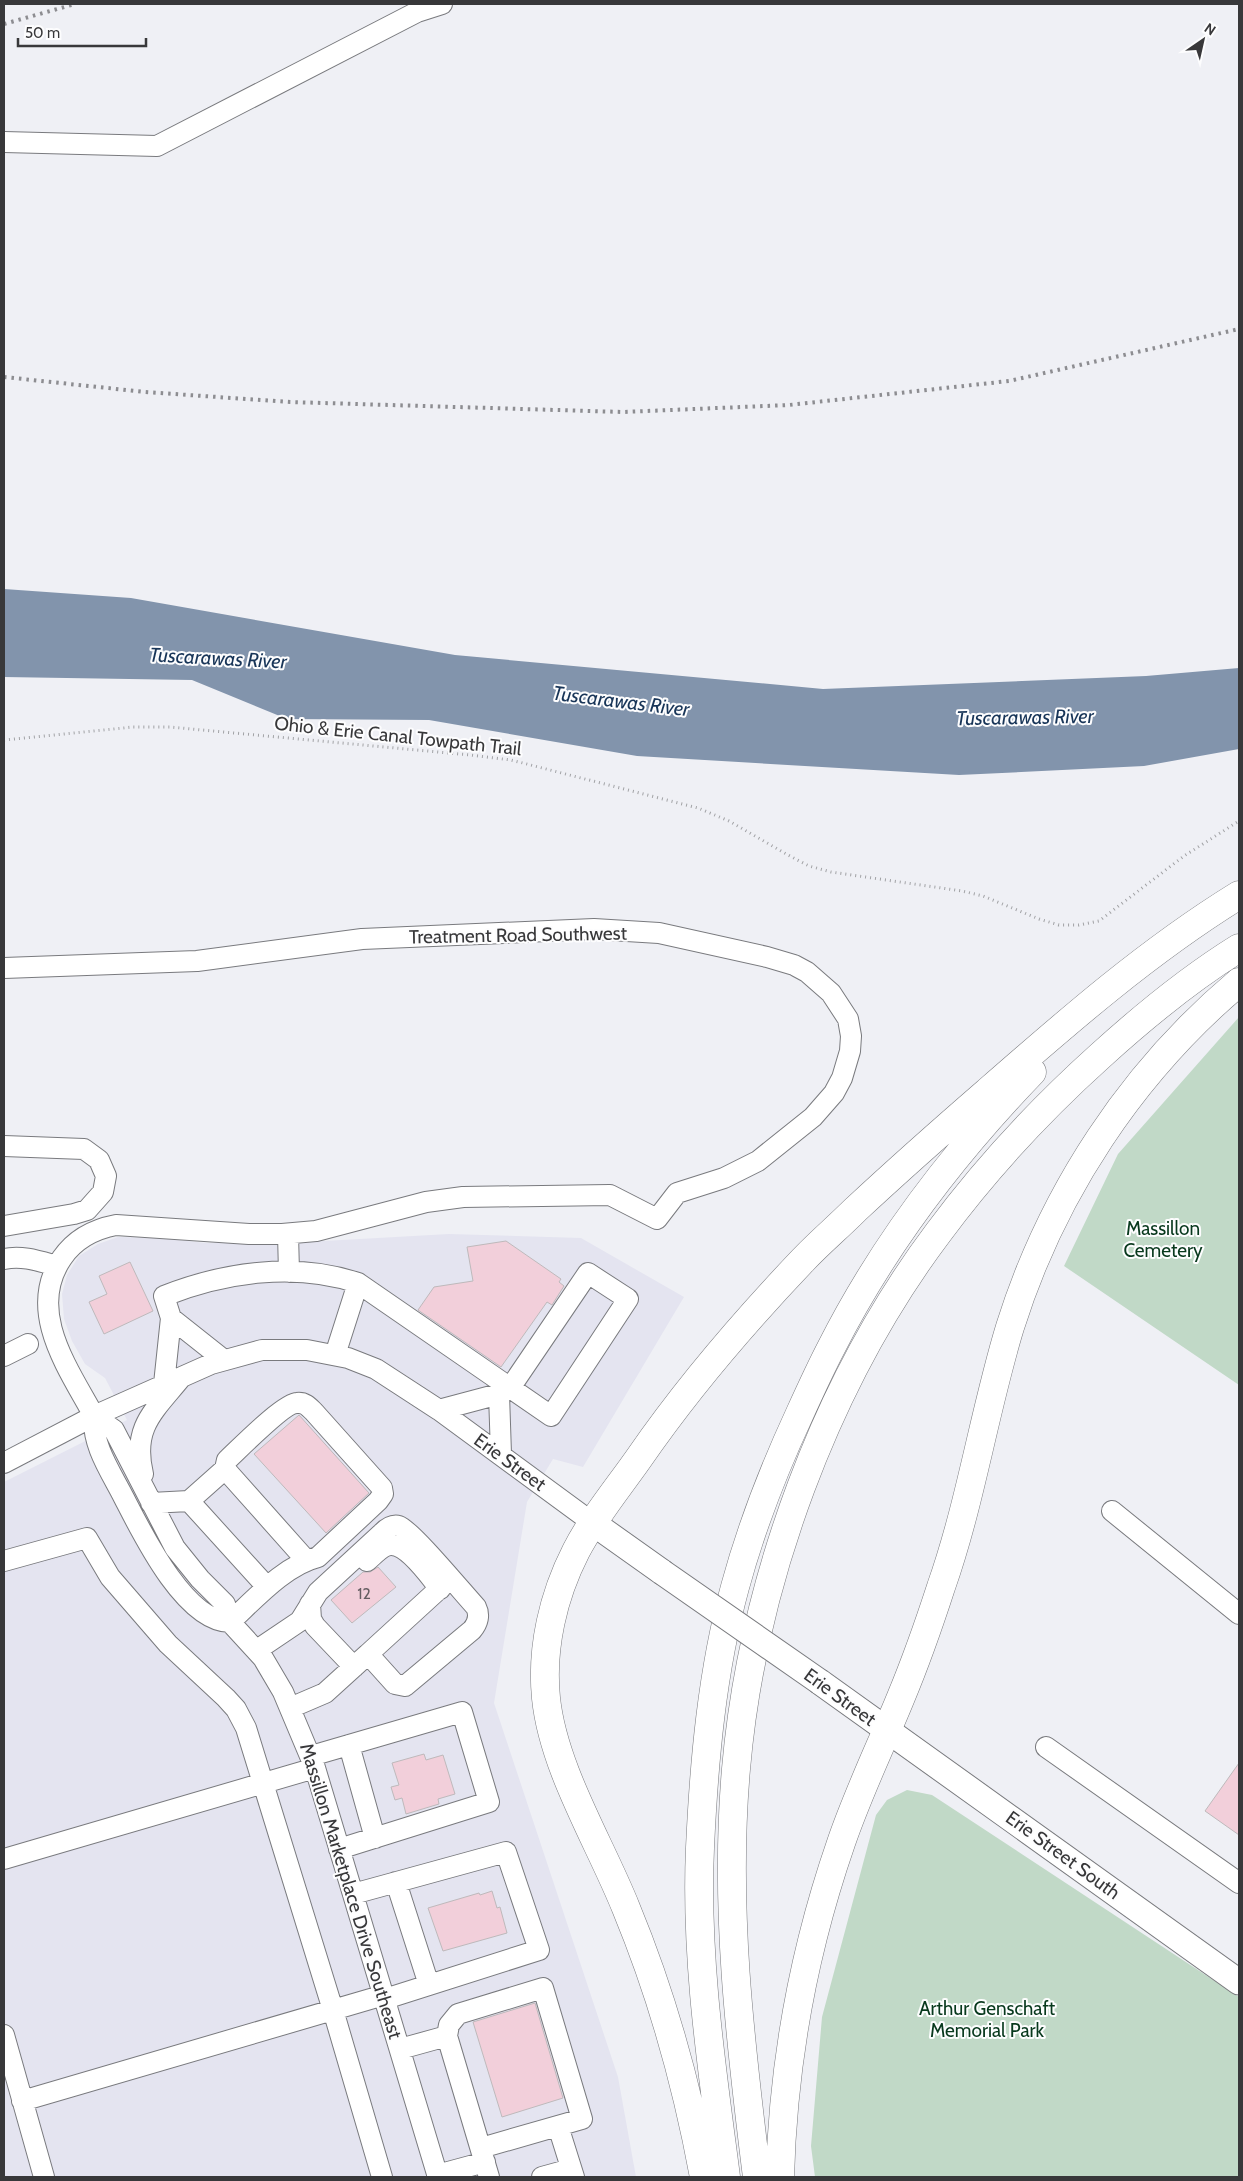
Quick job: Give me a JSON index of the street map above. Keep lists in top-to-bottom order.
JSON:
{
  "streets": {
    "main road": ["Erie Street", "Erie Street South"],
    "street": ["Treatment Road Southwest", "Massillon Marketplace Drive Southeast"],
    "path": ["Ohio & Erie Canal Towpath Trail"]
  },
  "crossings": [
    ["Treatment Road Southwest", "Erie Street"],
    ["Treatment Road Southwest", "Massillon Marketplace Drive Southeast"],
    ["Erie Street", "Erie Street South"],
    ["Erie Street", "Massillon Marketplace Drive Southeast"]
  ],
  "water": ["Tuscarawas River"],
  "parks": ["Massillon Cemetery", "Arthur Genschaft Memorial Park"],
  "house_numbers": ["12"],
  "scale_bar": "50 m",
  "north": "top right"
}
